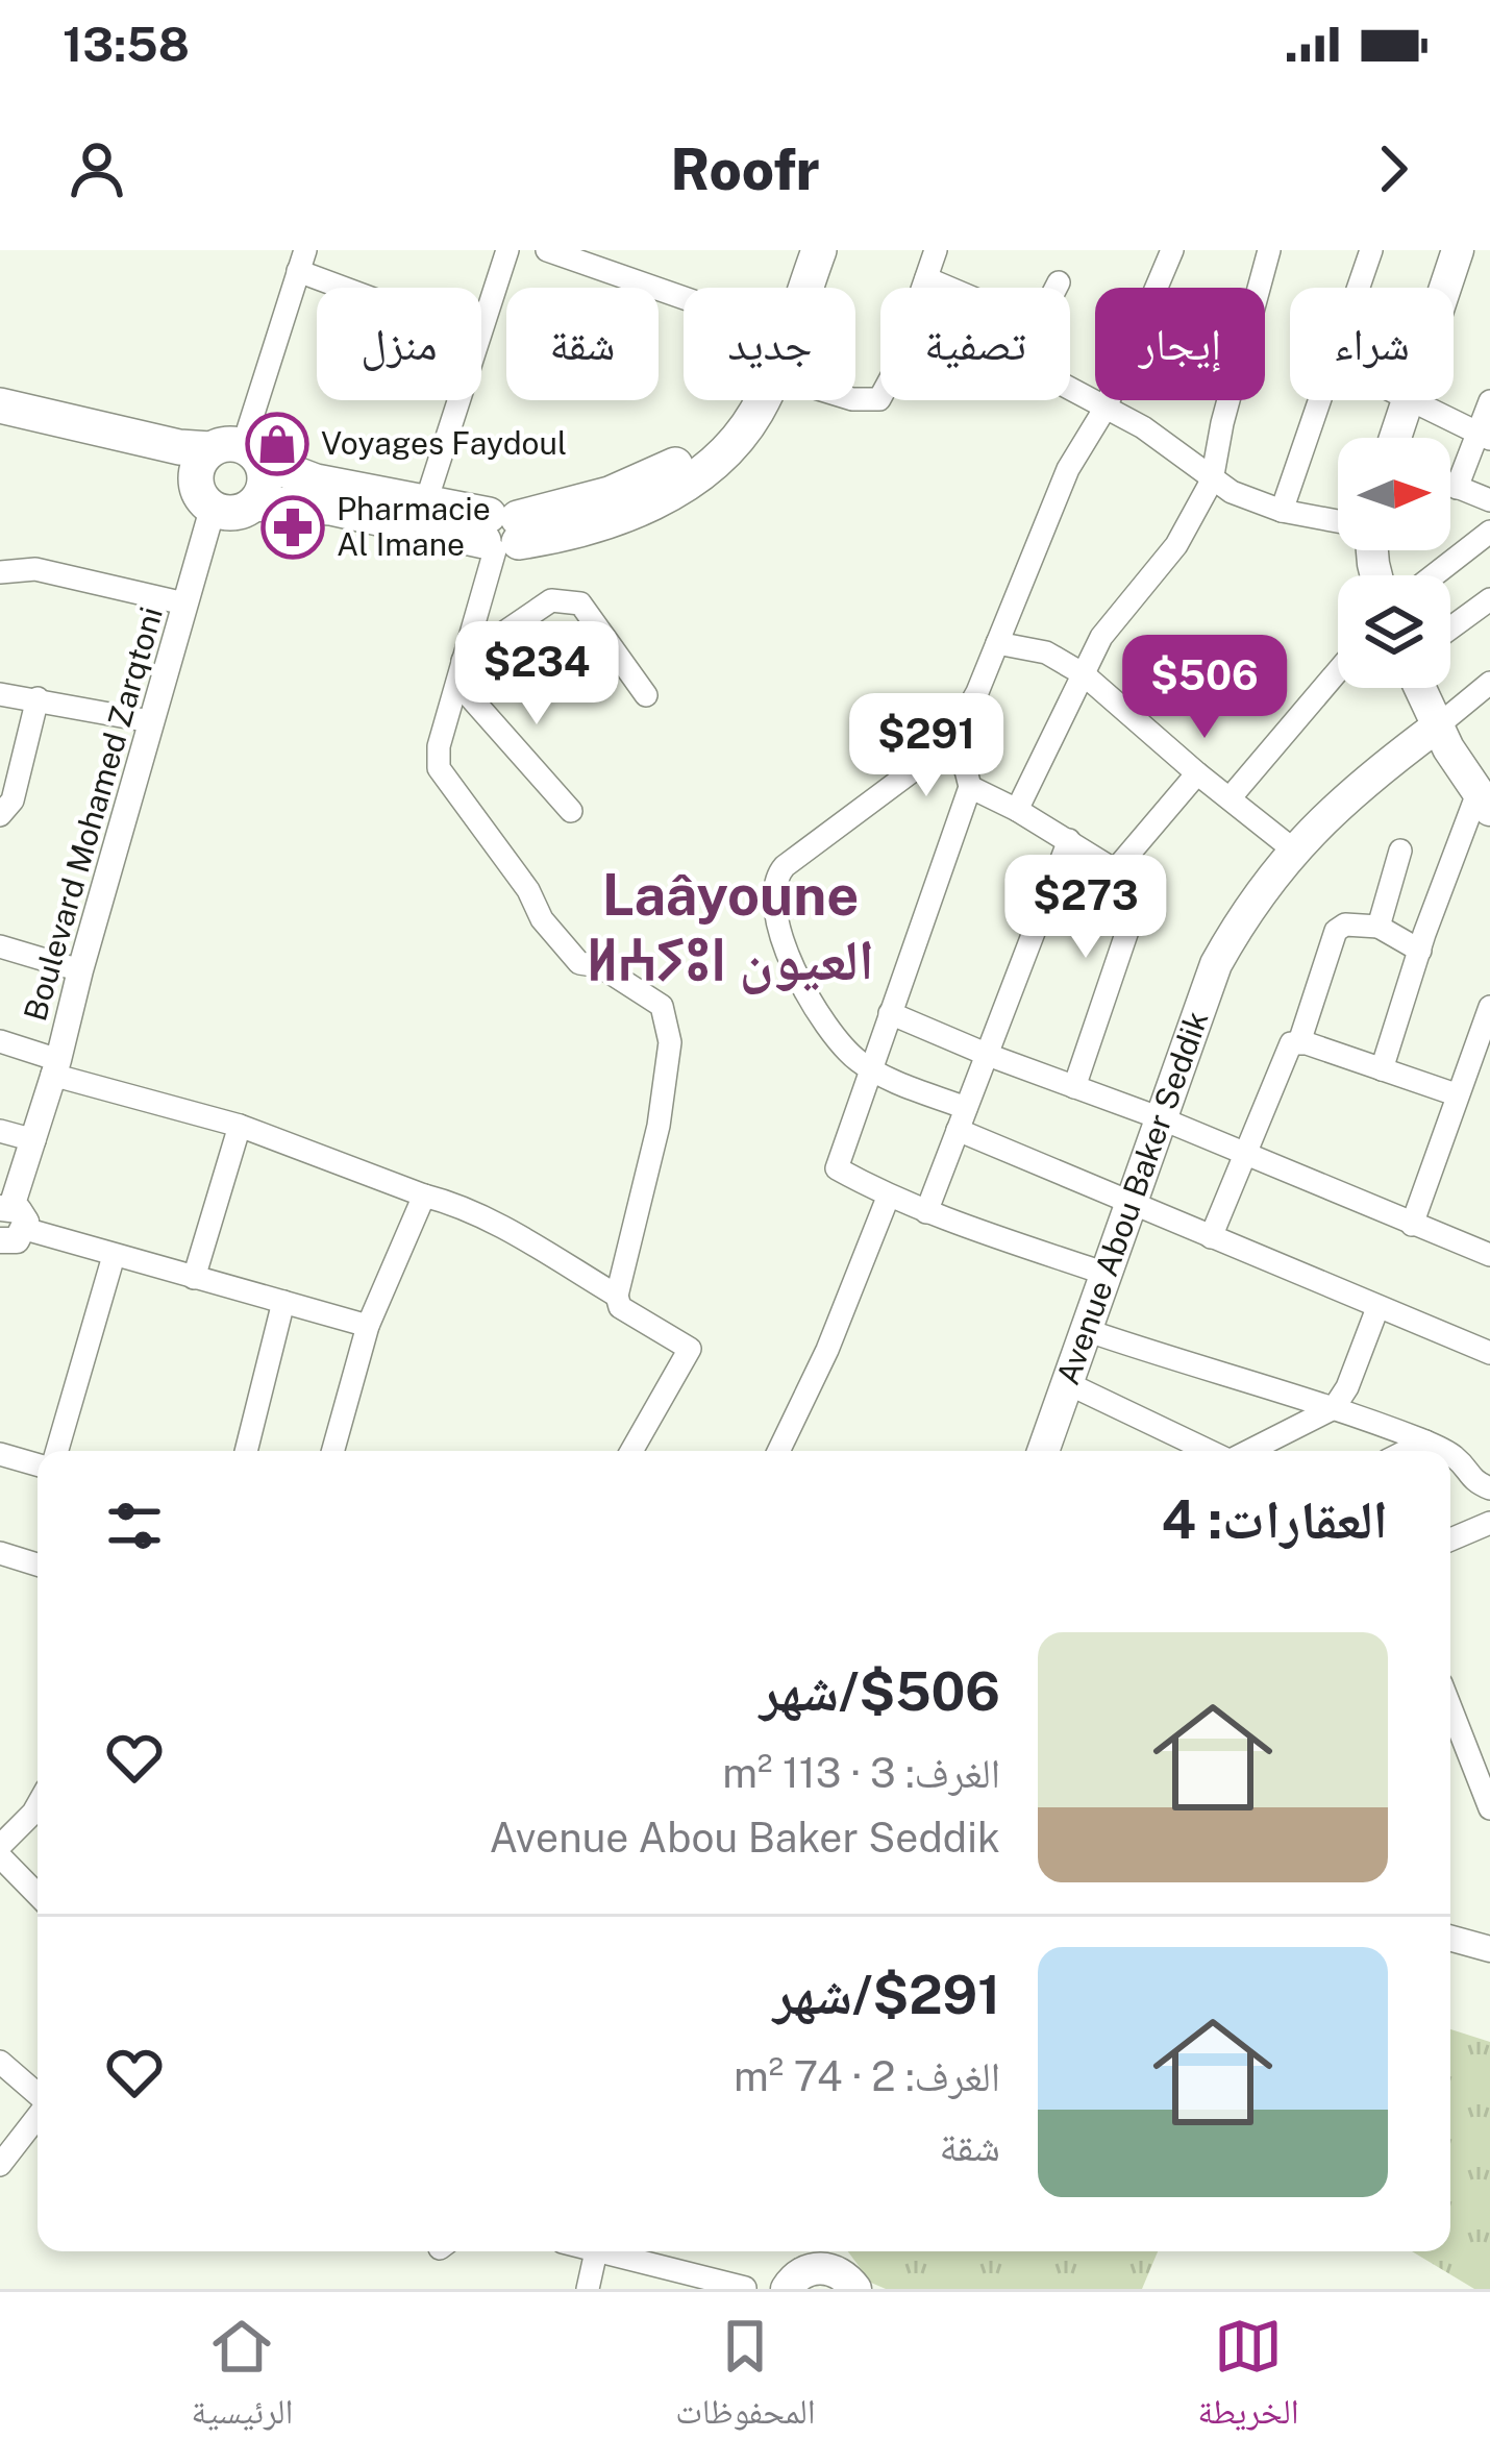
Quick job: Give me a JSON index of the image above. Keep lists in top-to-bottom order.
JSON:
{
  "streets": {
    "main road": ["Avenue Abou Baker Seddik"],
    "street": ["Boulevard Mohamed Zarqtoni"]
  },
  "districts": ["Laâyoune ⵍⵄⵢⵓⵏ العيون"],
  "places": {
    "shop": ["Voyages Faydoul"],
    "pharmacy": ["Pharmacie Al Imane"]
  },
  "north": "right",
  "page": {
    "status": "13:58",
    "header": "Roofr",
    "chip": [
      "شراء",
      "إيجار",
      "تصفية",
      "جديد",
      "شقة",
      "منزل"
    ],
    "price": [
      "$234",
      "$506",
      "$291",
      "$273"
    ],
    "heading": "العقارات: 4",
    "list": [
      {
        "name": "$506/شهر",
        "note": "الغرف: 3 · 113 m² · Avenue Abou Baker Seddik"
      },
      {
        "name": "$291/شهر",
        "note": "الغرف: 2 · 74 m² · شقة"
      }
    ],
    "tabs": ["الخريطة", "المحفوظات", "الرئيسية"]
  }
}
